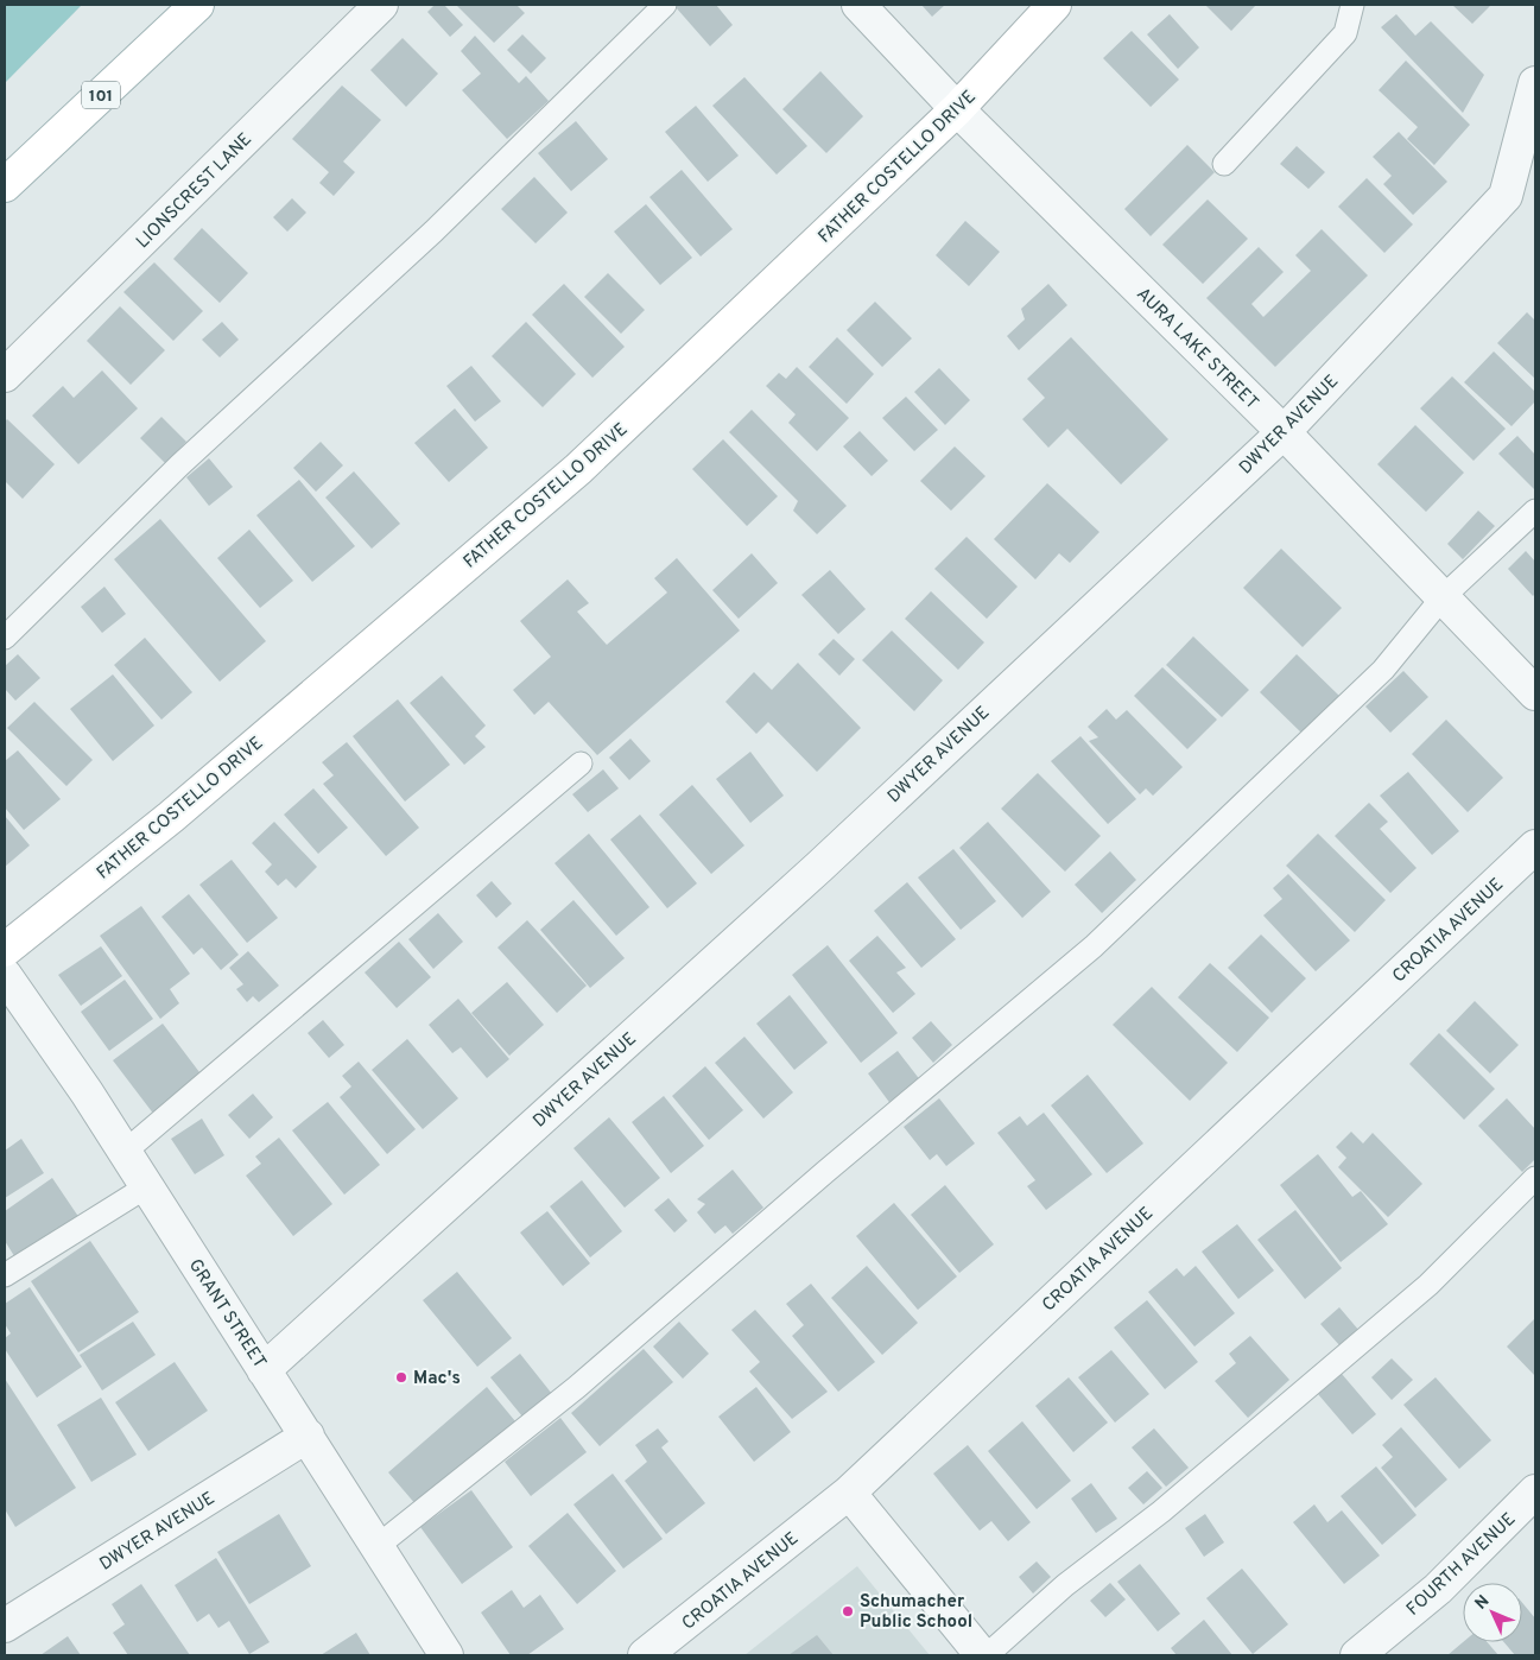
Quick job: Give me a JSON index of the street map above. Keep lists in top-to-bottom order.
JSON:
{
  "streets": {
    "street": [
      "101",
      "FATHER COSTELLO DRIVE",
      "LIONSCREST LANE",
      "AURA LAKE STREET",
      "DWYER AVENUE",
      "CROATIA AVENUE",
      "GRANT STREET",
      "FOURTH AVENUE"
    ]
  },
  "crossings": [
    ["FATHER COSTELLO DRIVE", "AURA LAKE STREET"],
    ["AURA LAKE STREET", "DWYER AVENUE"],
    ["DWYER AVENUE", "GRANT STREET"]
  ],
  "places": ["Mac's", "Schumacher Public School"],
  "north": "top left"
}
